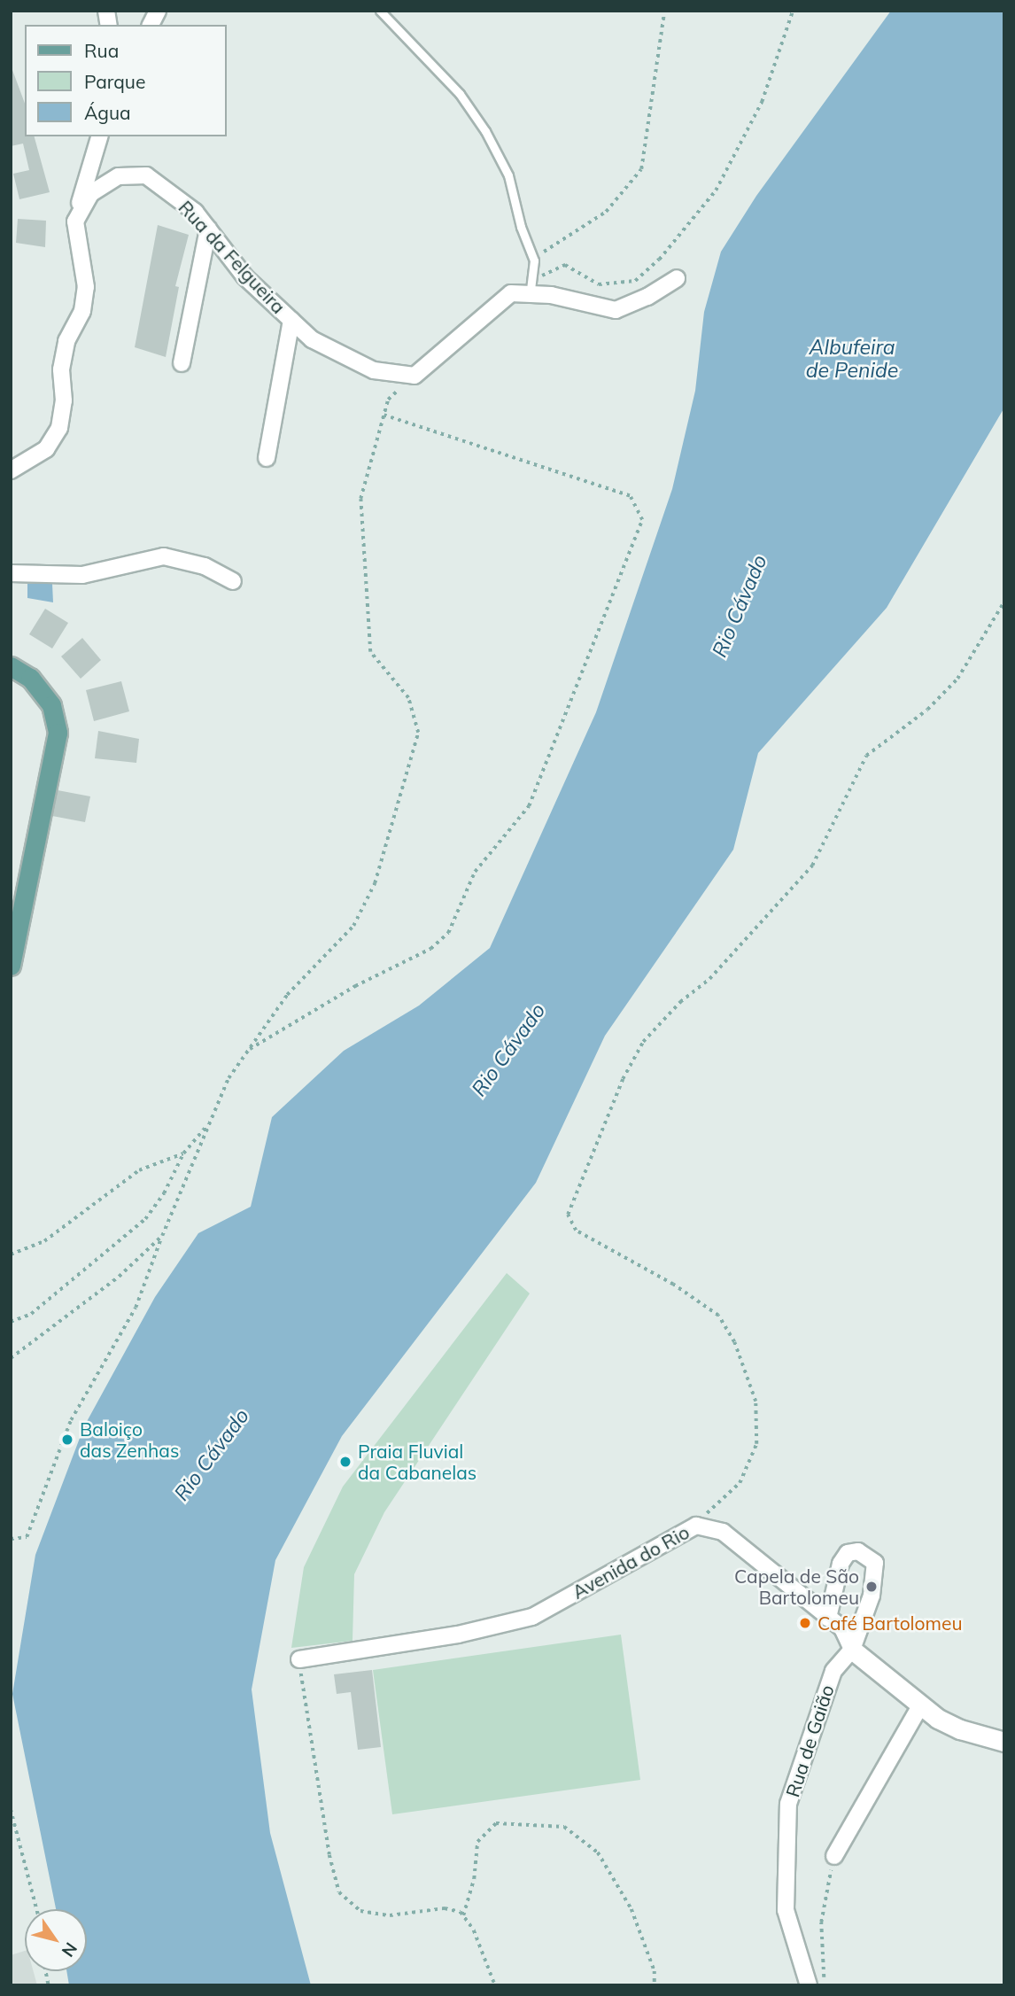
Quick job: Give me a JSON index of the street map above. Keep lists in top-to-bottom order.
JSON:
{
  "streets": {
    "street": ["Rua da Felgueira", "Avenida do Rio", "Rua de Gaião"]
  },
  "crossings": [
    ["Avenida do Rio", "Rua de Gaião"]
  ],
  "water": ["Albufeira de Penide", "Rio Cávado"],
  "places": [
    "Baloiço das Zenhas",
    "Praia Fluvial da Cabanelas",
    "Capela de São Bartolomeu",
    "Café Bartolomeu"
  ],
  "legend": ["Rua", "Parque", "Água"],
  "north": "bottom right"
}
